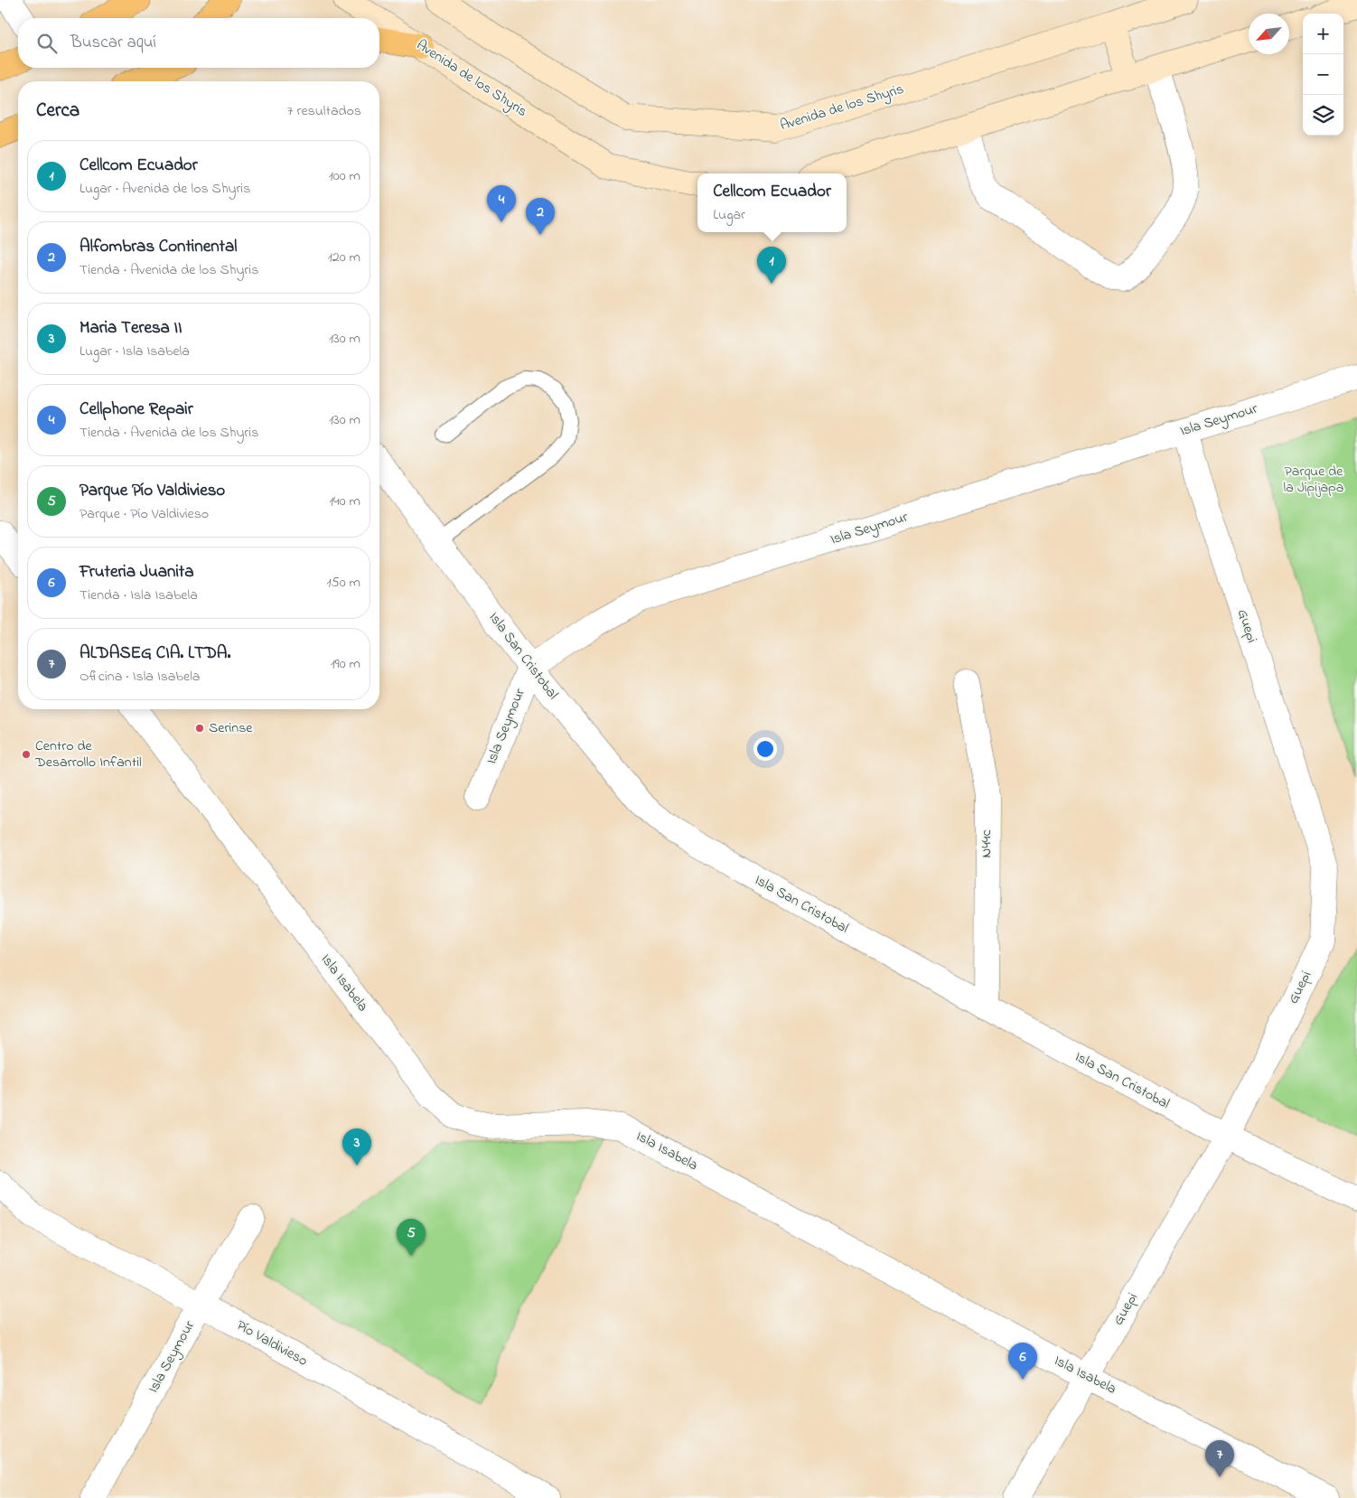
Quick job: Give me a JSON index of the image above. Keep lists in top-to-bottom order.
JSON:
{
  "streets": {
    "main road": ["Avenida de los Shyris"],
    "street": [
      "Isla Seymour",
      "Guepi",
      "Isla San Cristobal",
      "N44c",
      "Isla Isabela",
      "Pío Valdivieso"
    ]
  },
  "crossings": [
    ["Isla Seymour", "Guepi"],
    ["Isla Seymour", "Isla San Cristobal"],
    ["Isla Seymour", "Pío Valdivieso"],
    ["Guepi", "Isla San Cristobal"],
    ["Guepi", "Isla Isabela"],
    ["Isla San Cristobal", "N44c"]
  ],
  "parks": ["Parque de la Jipijapa"],
  "places": ["Serinse", "Centro de Desarrollo Infantil"],
  "north": "bottom left",
  "page": {
    "map_buttons": ["+", "−"],
    "search": "Buscar aquí",
    "heading": ["Cerca", "7 resultados"],
    "list": [
      {
        "mark": "1",
        "name": "Cellcom Ecuador",
        "note": "Lugar · Avenida de los Shyris",
        "value": "100 m"
      },
      {
        "mark": "2",
        "name": "Alfombras Continental",
        "note": "Tienda · Avenida de los Shyris",
        "value": "120 m"
      },
      {
        "mark": "3",
        "name": "Maria Teresa II",
        "note": "Lugar · Isla Isabela",
        "value": "130 m"
      },
      {
        "mark": "4",
        "name": "Cellphone Repair",
        "note": "Tienda · Avenida de los Shyris",
        "value": "130 m"
      },
      {
        "mark": "5",
        "name": "Parque Pío Valdivieso",
        "note": "Parque · Pío Valdivieso",
        "value": "140 m"
      },
      {
        "mark": "6",
        "name": "Fruteria Juanita",
        "note": "Tienda · Isla Isabela",
        "value": "150 m"
      },
      {
        "mark": "7",
        "name": "ALDASEG CIA. LTDA.",
        "note": "Oficina · Isla Isabela",
        "value": "190 m"
      }
    ],
    "popup": ["Cellcom Ecuador", "Lugar"],
    "pins": [
      "4",
      "2",
      "1",
      "3",
      "5",
      "6",
      "7"
    ]
  }
}
